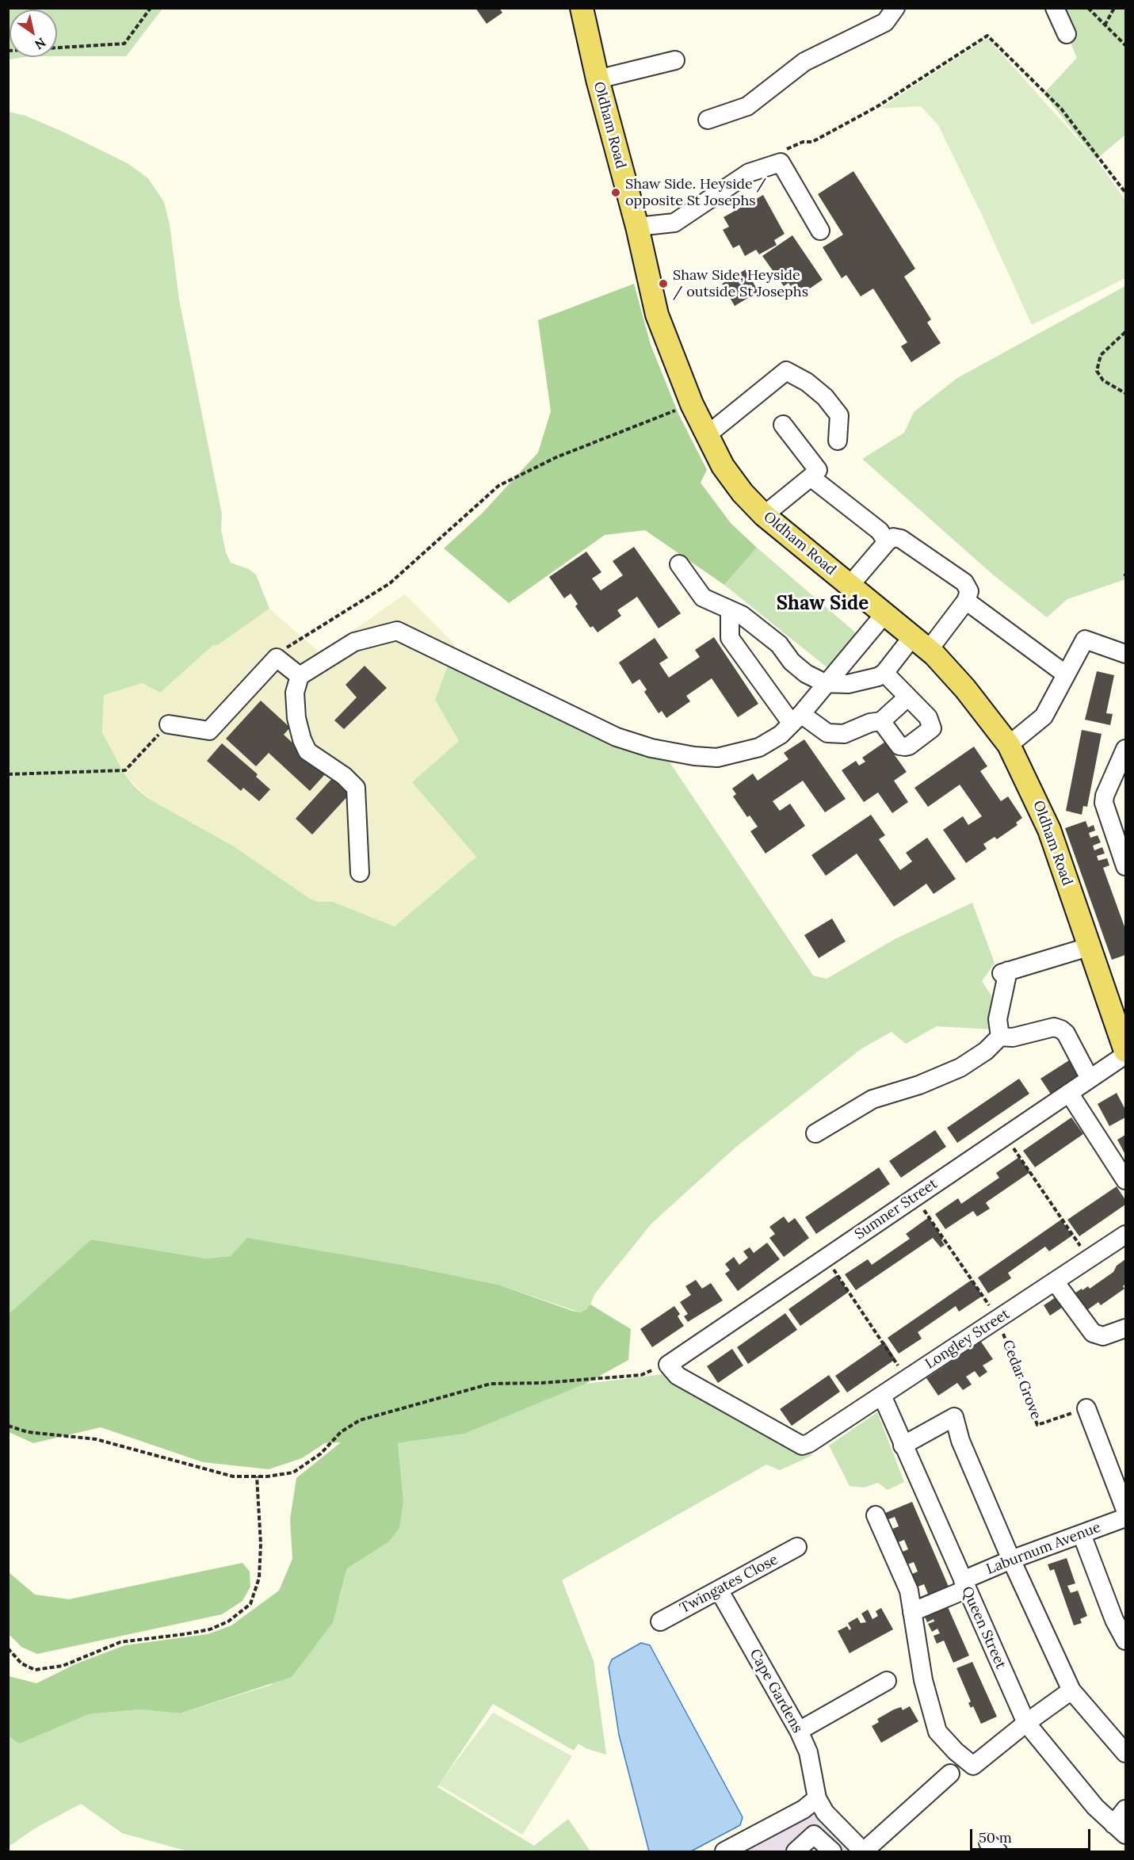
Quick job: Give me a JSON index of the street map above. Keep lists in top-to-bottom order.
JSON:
{
  "streets": {
    "main road": ["Oldham Road"],
    "street": [
      "Sumner Street",
      "Longley Street",
      "Laburnum Avenue",
      "Twingates Close",
      "Queen Street",
      "Cape Gardens"
    ],
    "path": ["Cedar Grove"]
  },
  "crossings": [
    ["Sumner Street", "Longley Street"],
    ["Longley Street", "Cedar Grove"],
    ["Longley Street", "Queen Street"],
    ["Laburnum Avenue", "Queen Street"],
    ["Twingates Close", "Cape Gardens"]
  ],
  "districts": ["Shaw Side"],
  "places": ["Shaw Side. Heyside / opposite St Josephs", "Shaw Side, Heyside / outside St Josephs"],
  "scale_bar": "50 m",
  "north": "bottom right"
}
